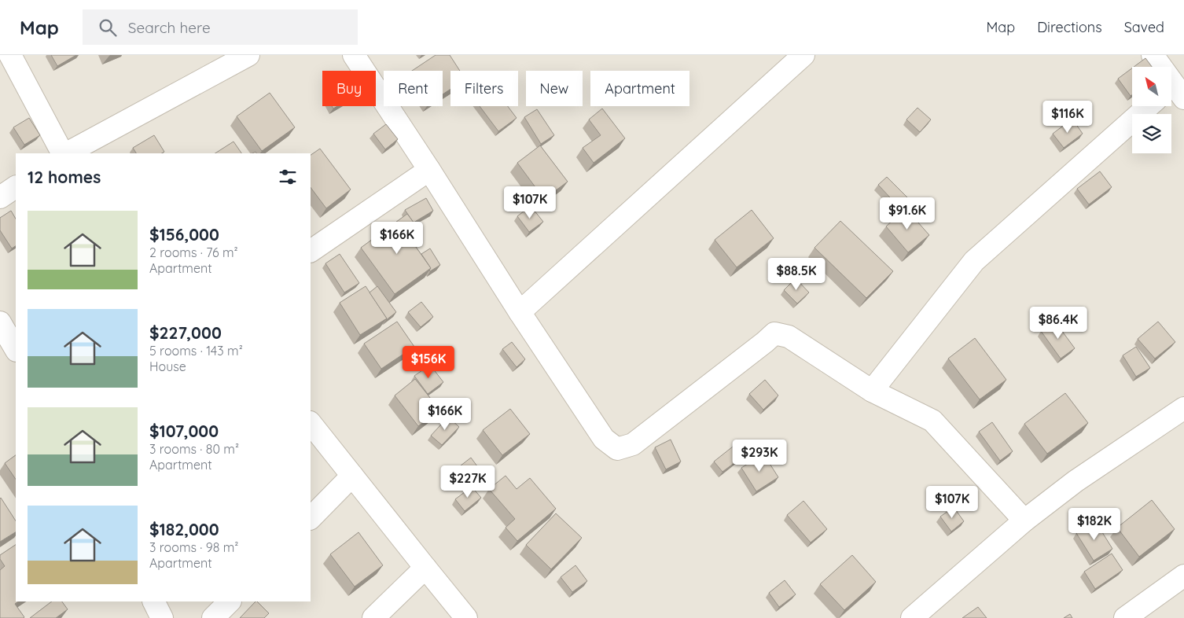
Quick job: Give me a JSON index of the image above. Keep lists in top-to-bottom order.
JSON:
{
  "north": "top left",
  "page": {
    "header": "Map",
    "search": "Search here",
    "nav": ["Map", "Directions", "Saved"],
    "chip": [
      "Buy",
      "Rent",
      "Filters",
      "New",
      "Apartment"
    ],
    "price": [
      "$116K",
      "$107K",
      "$91.6K",
      "$166K",
      "$88.5K",
      "$86.4K",
      "$156K",
      "$166K",
      "$293K",
      "$227K",
      "$107K",
      "$182K"
    ],
    "heading": "12 homes",
    "list": [
      {
        "name": "$156,000",
        "note": "2 rooms · 76 m² · Apartment"
      },
      {
        "name": "$227,000",
        "note": "5 rooms · 143 m² · House"
      },
      {
        "name": "$107,000",
        "note": "3 rooms · 80 m² · Apartment"
      },
      {
        "name": "$182,000",
        "note": "3 rooms · 98 m² · Apartment"
      }
    ]
  }
}
